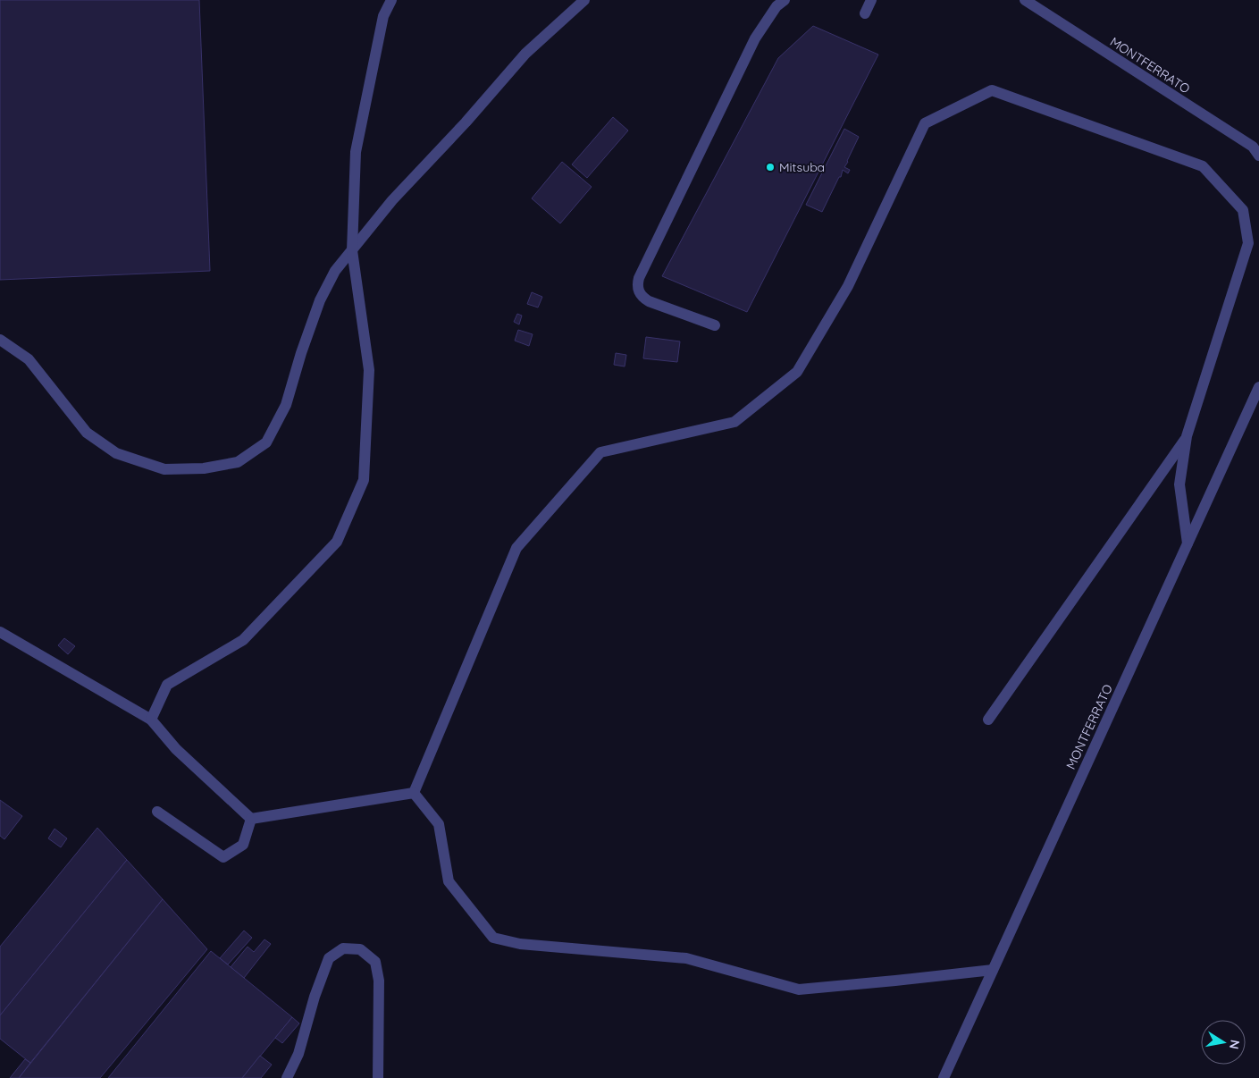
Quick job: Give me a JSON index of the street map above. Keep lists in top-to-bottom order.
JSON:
{
  "streets": {
    "street": ["MONTFERRATO"]
  },
  "places": ["Mitsuba"],
  "north": "right"
}
